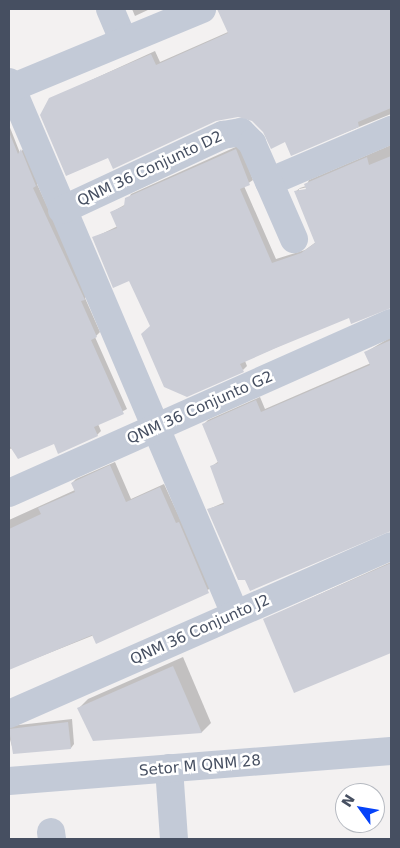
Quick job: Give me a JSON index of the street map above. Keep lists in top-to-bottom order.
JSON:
{
  "streets": {
    "street": [
      "QNM 36 Conjunto D2",
      "QNM 36 Conjunto G2",
      "QNM 36 Conjunto J2",
      "Setor M QNM 28"
    ]
  },
  "north": "top left"
}
